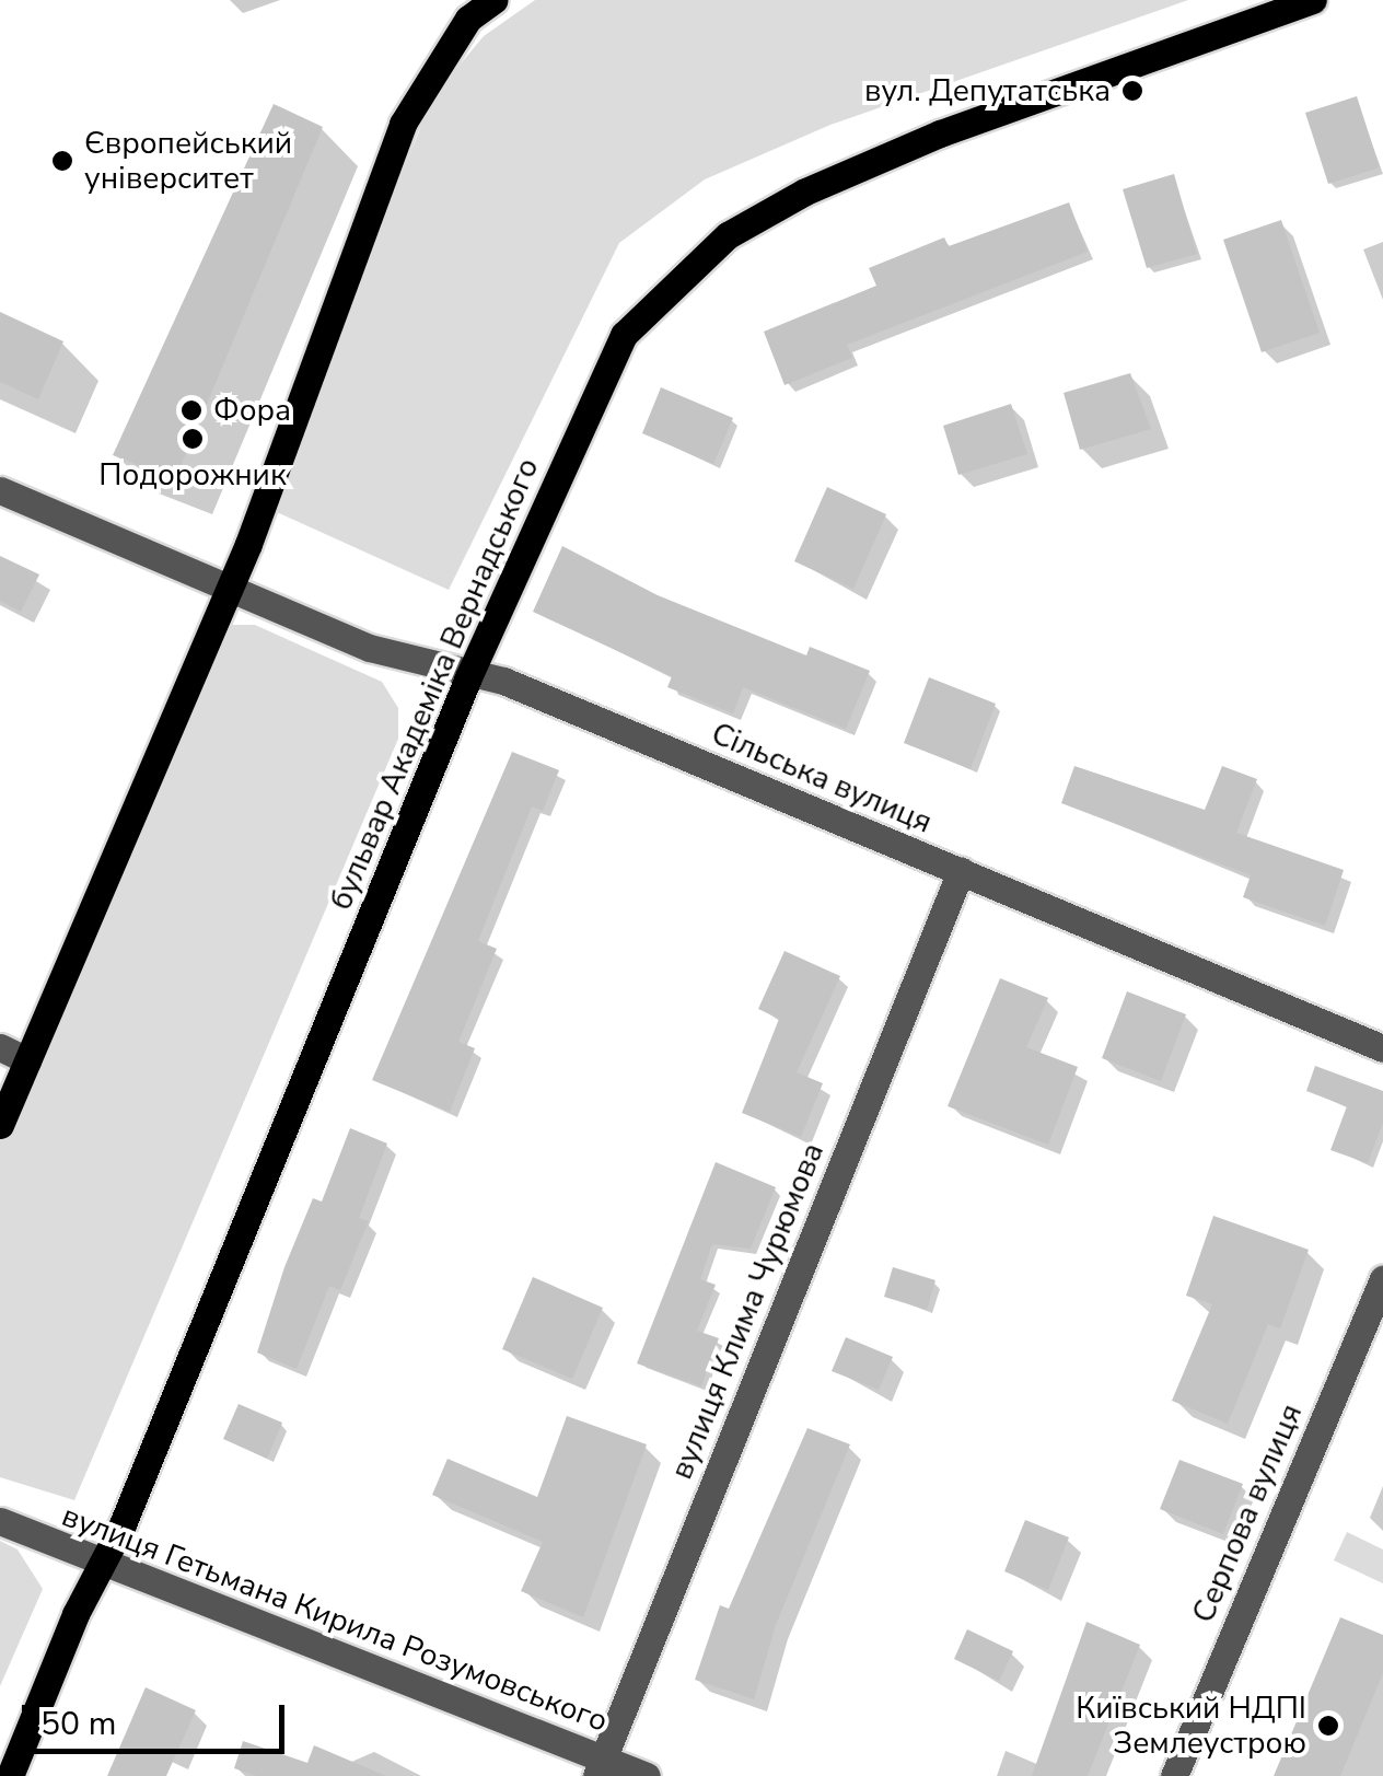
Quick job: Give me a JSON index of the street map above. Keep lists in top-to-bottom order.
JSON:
{
  "streets": {
    "main road": ["бульвар Академіка Вернадського"],
    "street": [
      "Сільська вулиця",
      "вулиця Клима Чурюмова",
      "Серпова вулиця",
      "вулиця Гетьмана Кирила Розумовського"
    ]
  },
  "crossings": [
    ["бульвар Академіка Вернадського", "Сільська вулиця"],
    ["бульвар Академіка Вернадського", "вулиця Гетьмана Кирила Розумовського"],
    ["Сільська вулиця", "вулиця Клима Чурюмова"],
    ["вулиця Клима Чурюмова", "вулиця Гетьмана Кирила Розумовського"]
  ],
  "places": [
    "вул. Депутатська",
    "Європейський університет",
    "Фора",
    "Подорожник",
    "Київський НДПІ Землеустрою"
  ],
  "scale_bar": "50 m"
}
